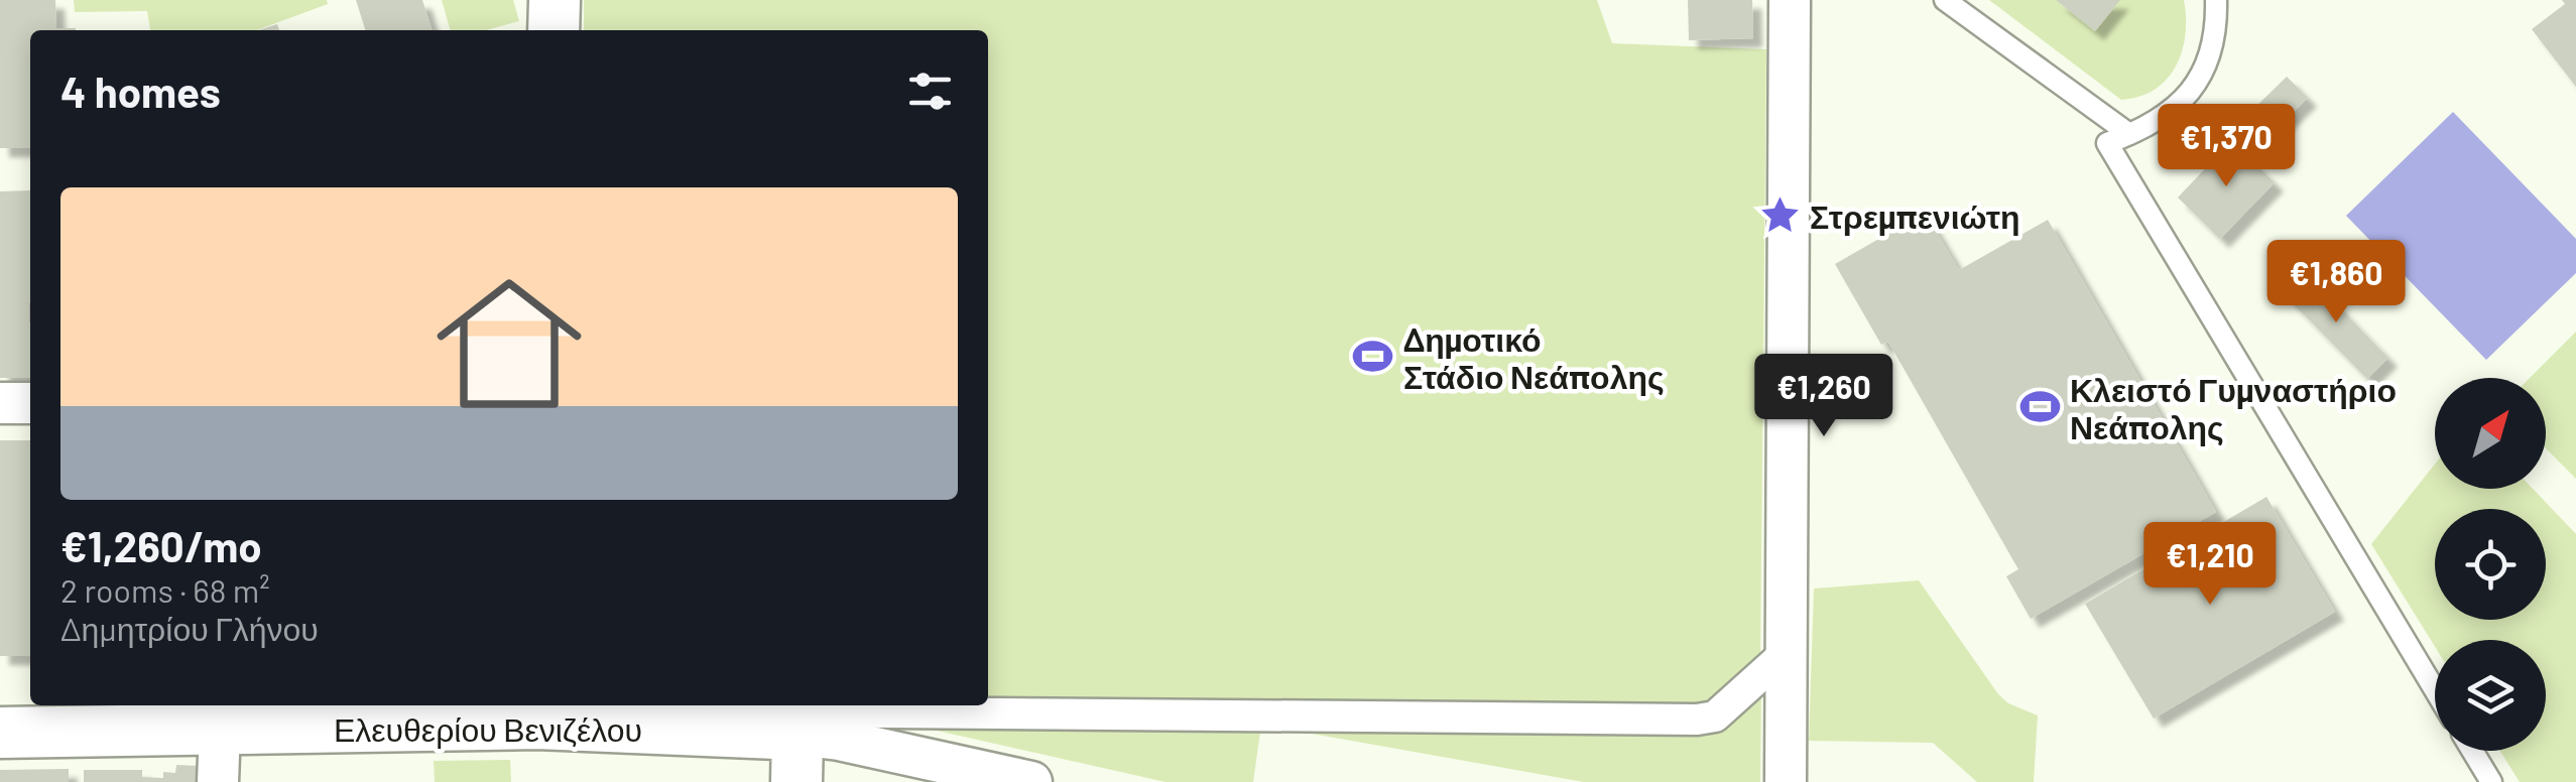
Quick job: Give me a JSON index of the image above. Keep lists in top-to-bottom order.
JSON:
{
  "streets": {
    "street": ["Ελευθερίου Βενιζέλου"]
  },
  "places": {
    "place": ["Στρεμπενιώτη"],
    "sports": ["Δημοτικό Στάδιο Νεάπολης", "Κλειστό Γυμναστήριο Νεάπολης"]
  },
  "north": "top right",
  "page": {
    "heading": "4 homes",
    "price": [
      "€1,370",
      "€1,860",
      "€1,260",
      "€1,210"
    ],
    "list": [
      {
        "name": "€1,260/mo",
        "note": "2 rooms · 68 m² · Δημητρίου Γλήνου"
      }
    ]
  }
}
